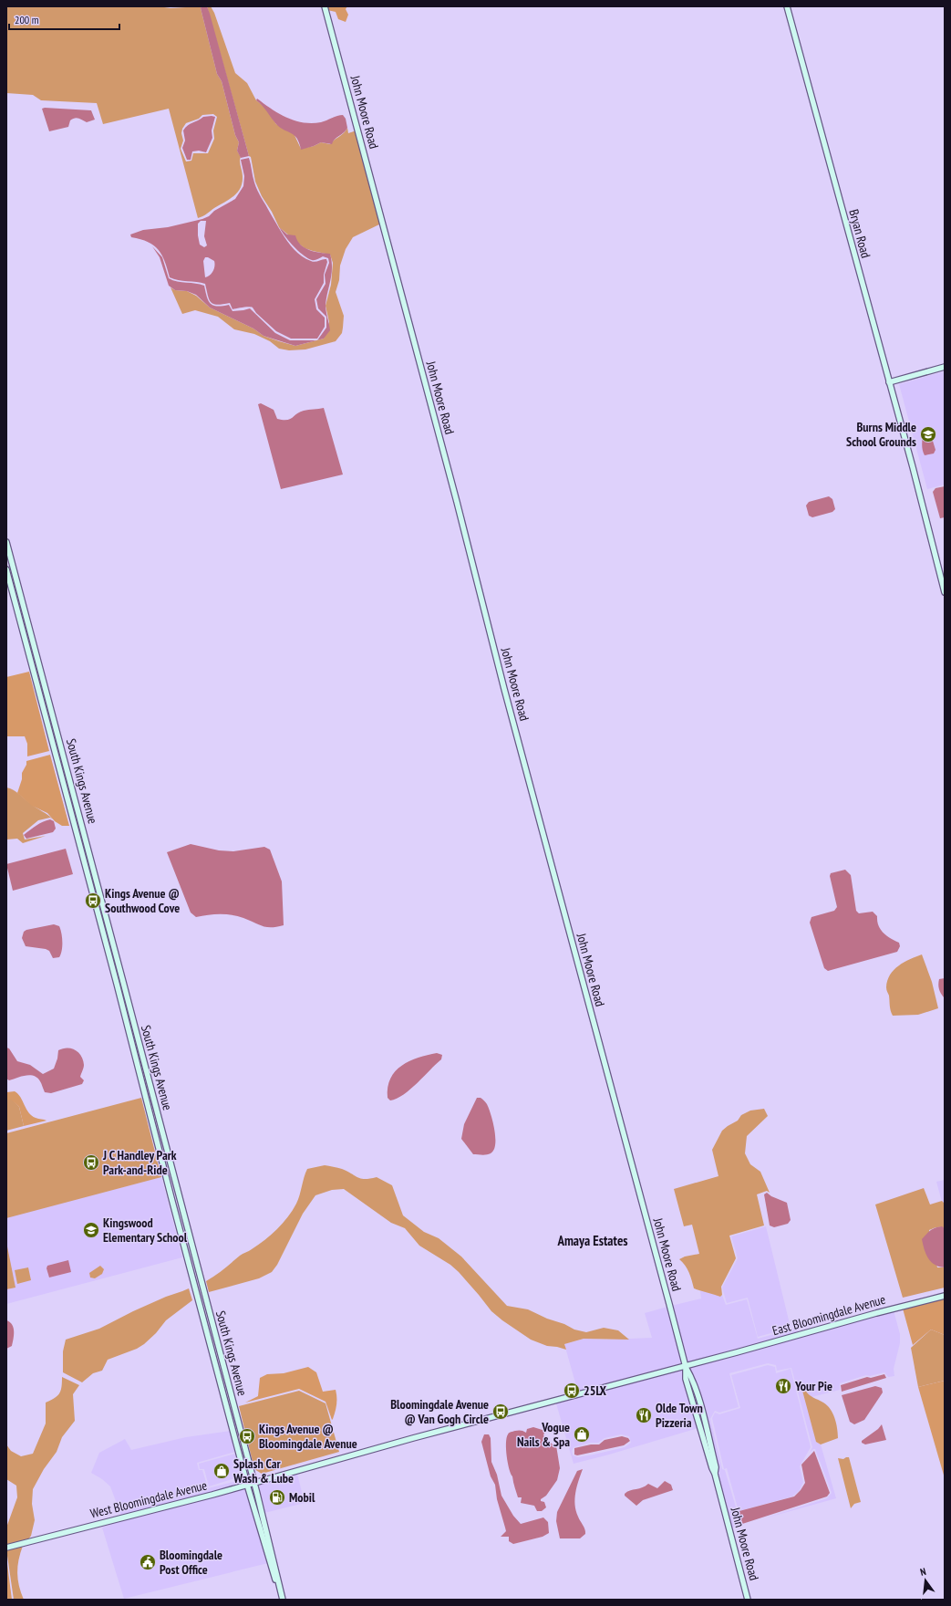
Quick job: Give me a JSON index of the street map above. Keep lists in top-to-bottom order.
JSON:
{
  "streets": {
    "main road": [
      "John Moore Road",
      "Bryan Road",
      "South Kings Avenue",
      "East Bloomingdale Avenue",
      "West Bloomingdale Avenue"
    ]
  },
  "crossings": [
    ["John Moore Road", "West Bloomingdale Avenue"],
    ["South Kings Avenue", "West Bloomingdale Avenue"],
    ["East Bloomingdale Avenue", "West Bloomingdale Avenue"]
  ],
  "districts": ["Amaya Estates"],
  "places": {
    "school or university": ["Burns Middle School Grounds", "Kingswood Elementary School"],
    "bus stop": [
      "Kings Avenue @ Southwood Cove",
      "J C Handley Park Park-and-Ride",
      "25LX",
      "Bloomingdale Avenue @ Van Gogh Circle",
      "Kings Avenue @ Bloomingdale Avenue"
    ],
    "restaurant": ["Your Pie", "Olde Town Pizzeria"],
    "shop": ["Vogue Nails & Spa", "Splash Car Wash & Lube"],
    "fuel station": ["Mobil"],
    "public building": ["Bloomingdale Post Office"]
  },
  "scale_bar": "200 m",
  "north": "top"
}
